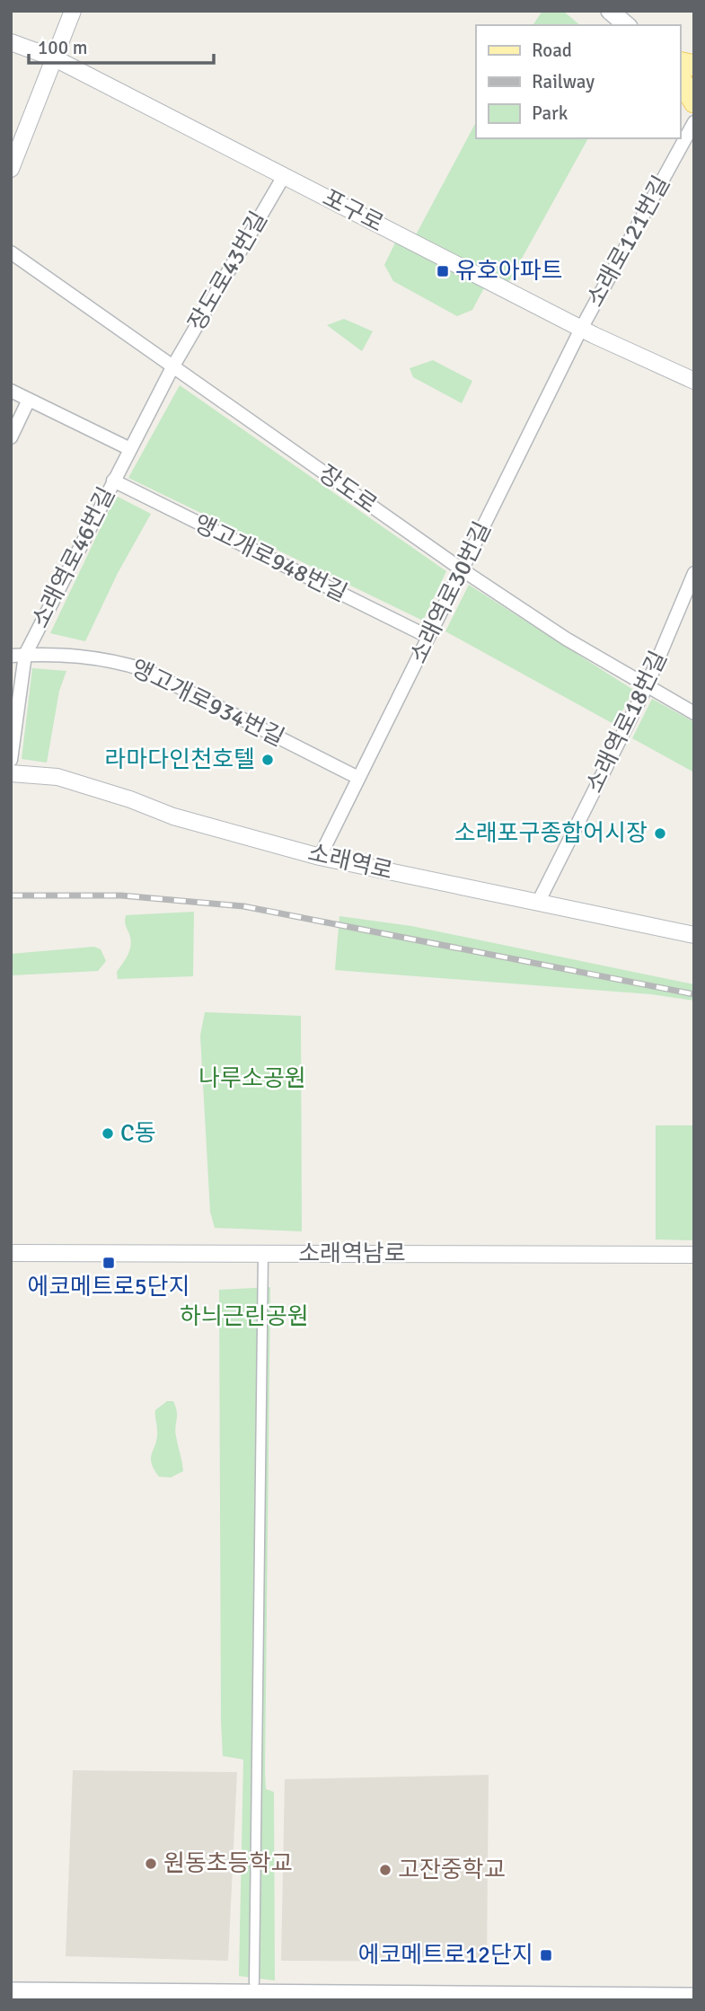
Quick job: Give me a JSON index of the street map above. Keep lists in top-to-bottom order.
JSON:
{
  "streets": {
    "street": [
      "포구로",
      "소래로121번길",
      "장도로43번길",
      "장도로",
      "소래역로46번길",
      "앵고개로948번길",
      "소래역로30번길",
      "앵고개로934번길",
      "소래역로18번길",
      "소래역로",
      "소래역남로"
    ]
  },
  "crossings": [
    ["포구로", "소래로121번길"],
    ["포구로", "장도로43번길"],
    ["포구로", "소래역로30번길"],
    ["소래로121번길", "소래역로30번길"],
    ["장도로43번길", "장도로"],
    ["장도로43번길", "소래역로46번길"],
    ["장도로", "소래역로46번길"],
    ["장도로", "소래역로30번길"],
    ["장도로", "소래역로18번길"],
    ["소래역로46번길", "앵고개로948번길"],
    ["소래역로46번길", "앵고개로934번길"],
    ["앵고개로948번길", "소래역로30번길"],
    ["소래역로30번길", "앵고개로934번길"],
    ["소래역로30번길", "소래역로"],
    ["소래역로18번길", "소래역로"]
  ],
  "parks": ["나루소공원", "하늬근린공원"],
  "places": {
    "transit": ["유호아파트", "에코메트로5단지", "에코메트로12단지"],
    "other": [
      "라마다인천호텔",
      "소래포구종합어시장",
      "C동",
      "원동초등학교",
      "고잔중학교"
    ]
  },
  "legend": ["Road", "Railway", "Park"],
  "scale_bar": "100 m"
}
